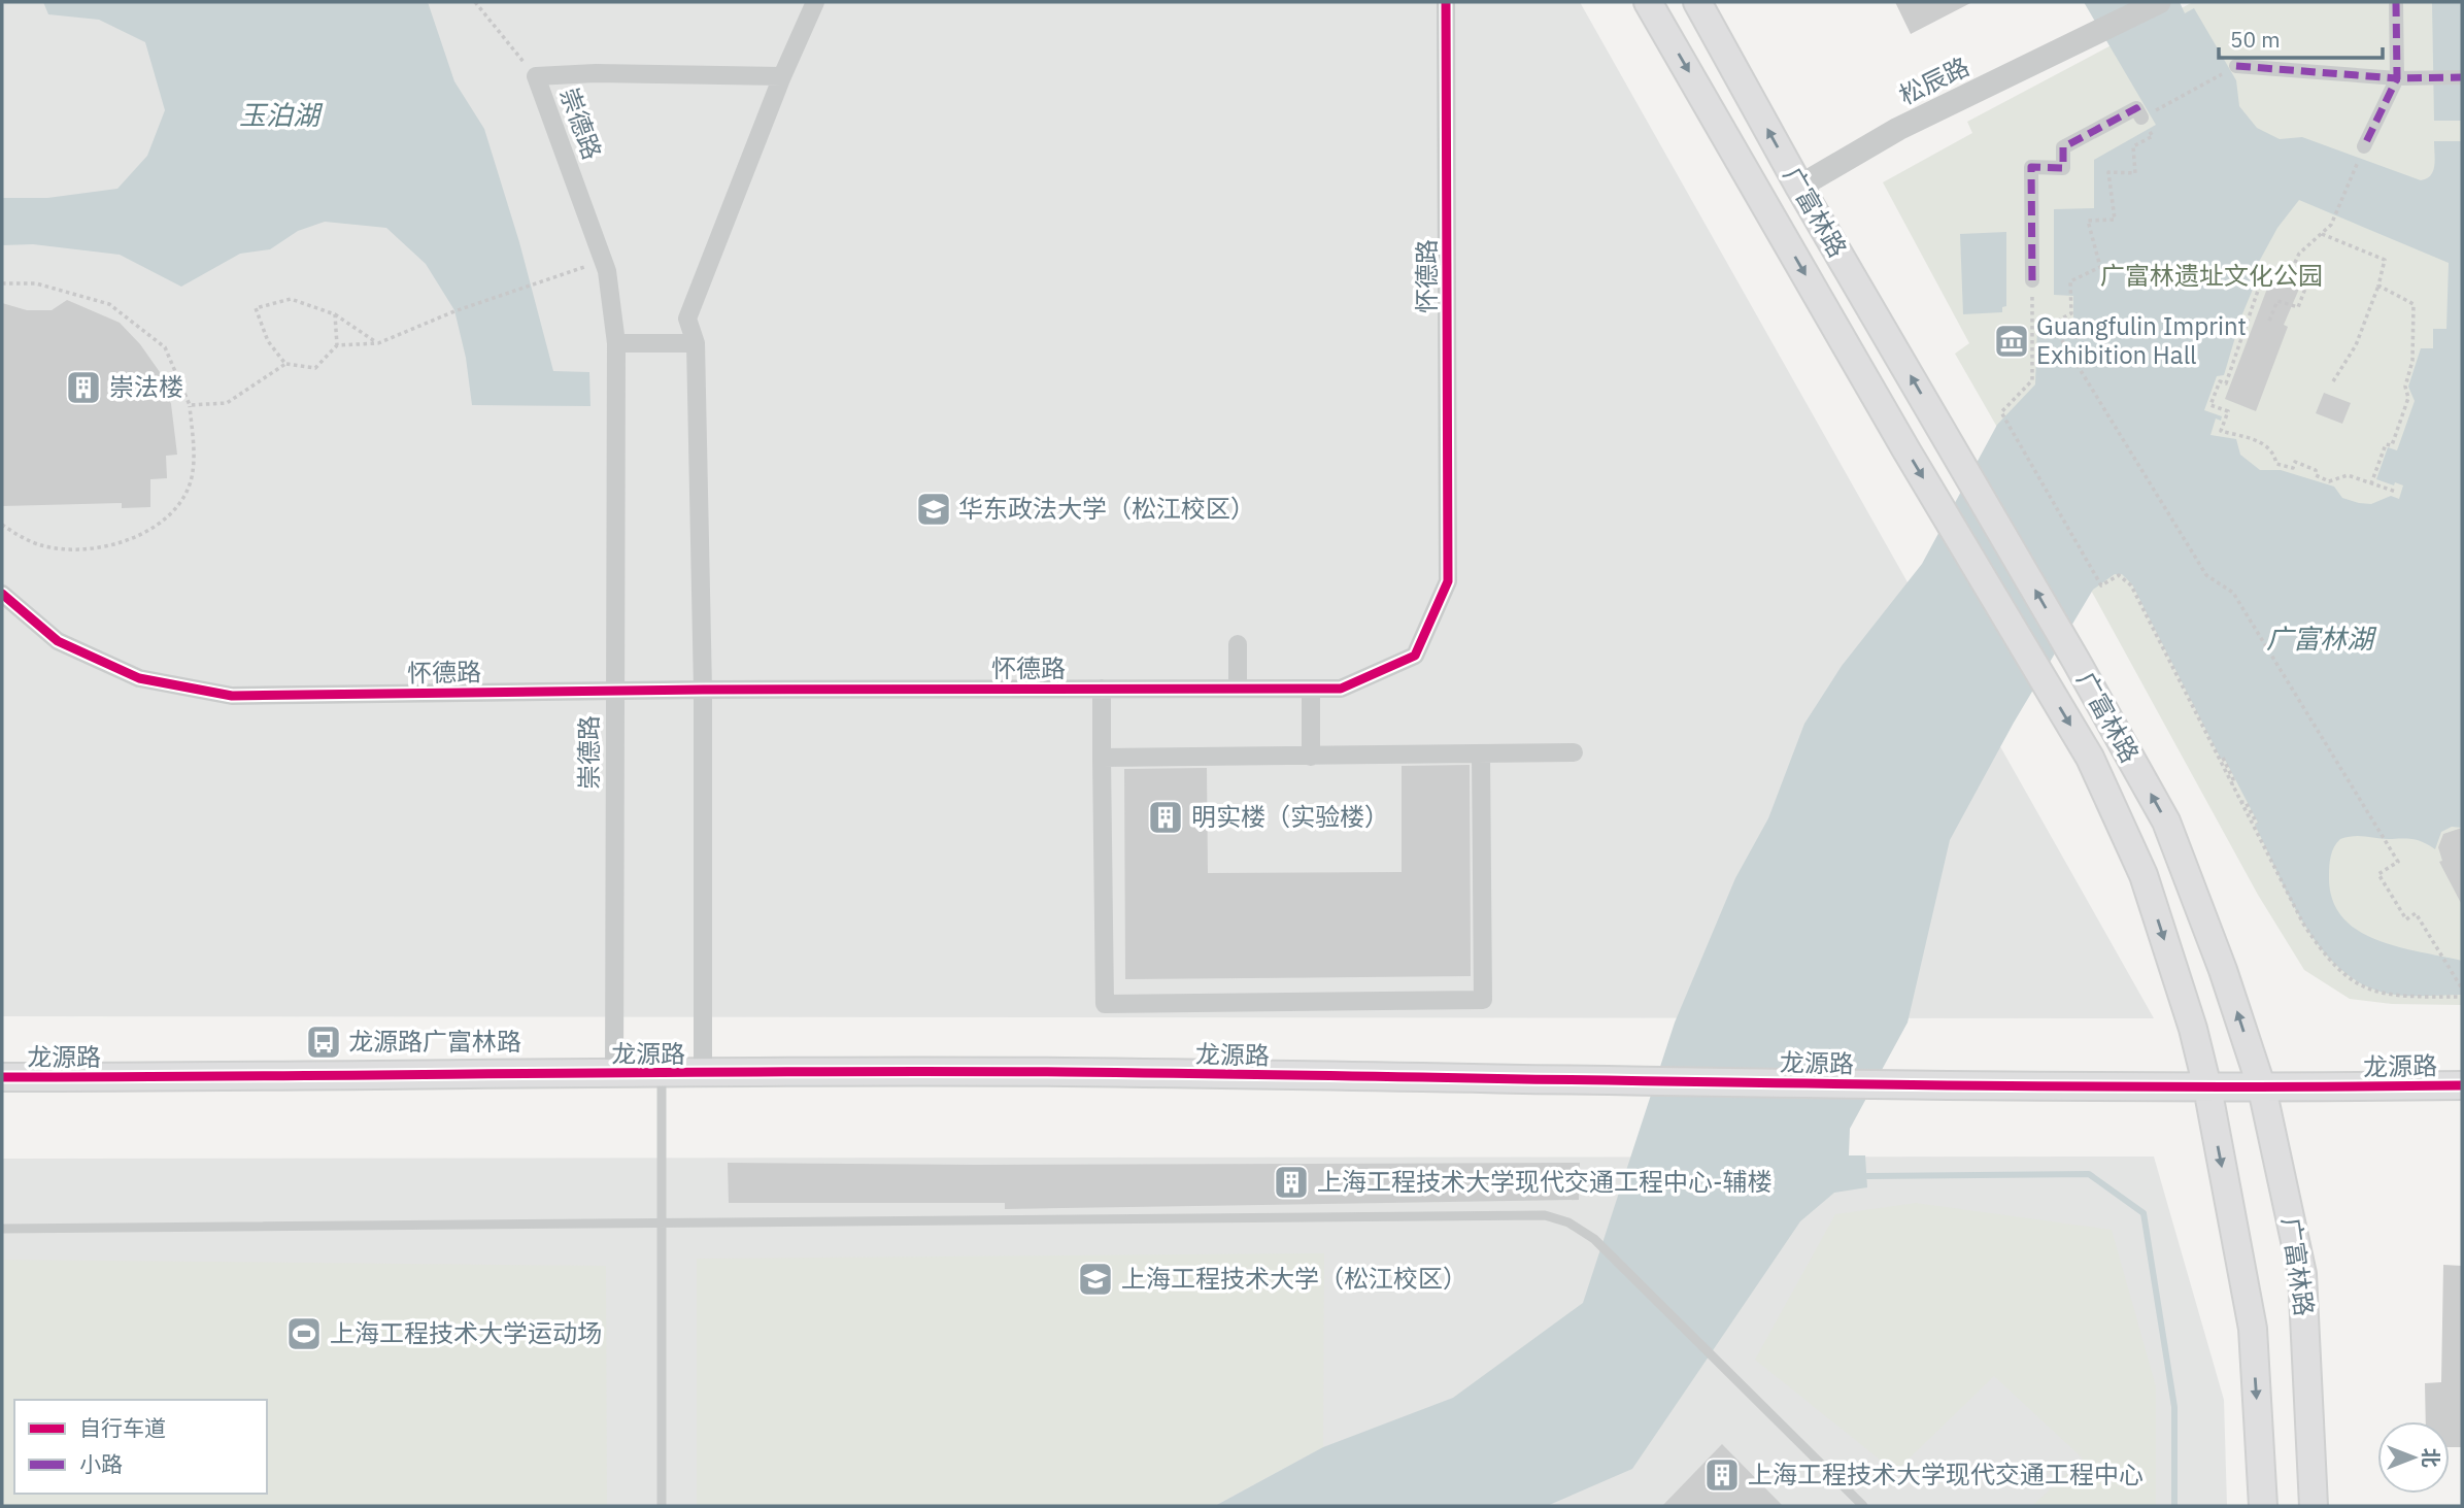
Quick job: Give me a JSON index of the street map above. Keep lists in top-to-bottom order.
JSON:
{
  "streets": {
    "main road": ["广富林路", "龙源路"],
    "street": ["松辰路", "崇德路", "怀德路"]
  },
  "crossings": [
    ["松辰路", "广富林路"],
    ["崇德路", "怀德路"],
    ["崇德路", "龙源路"],
    ["广富林路", "龙源路"]
  ],
  "water": ["玉泊湖", "广富林湖"],
  "parks": ["广富林遗址文化公园"],
  "places": {
    "museum": ["Guangfulin Imprint Exhibition Hall"],
    "building": [
      "崇法楼",
      "明实楼（实验楼）",
      "上海工程技术大学现代交通工程中心-辅楼",
      "上海工程技术大学现代交通工程中心"
    ],
    "school or university": ["华东政法大学（松江校区）", "上海工程技术大学（松江校区）"],
    "bus stop": ["龙源路广富林路"],
    "sports": ["上海工程技术大学运动场"]
  },
  "legend": ["自行车道", "小路"],
  "scale_bar": "50 m",
  "north": "right"
}
